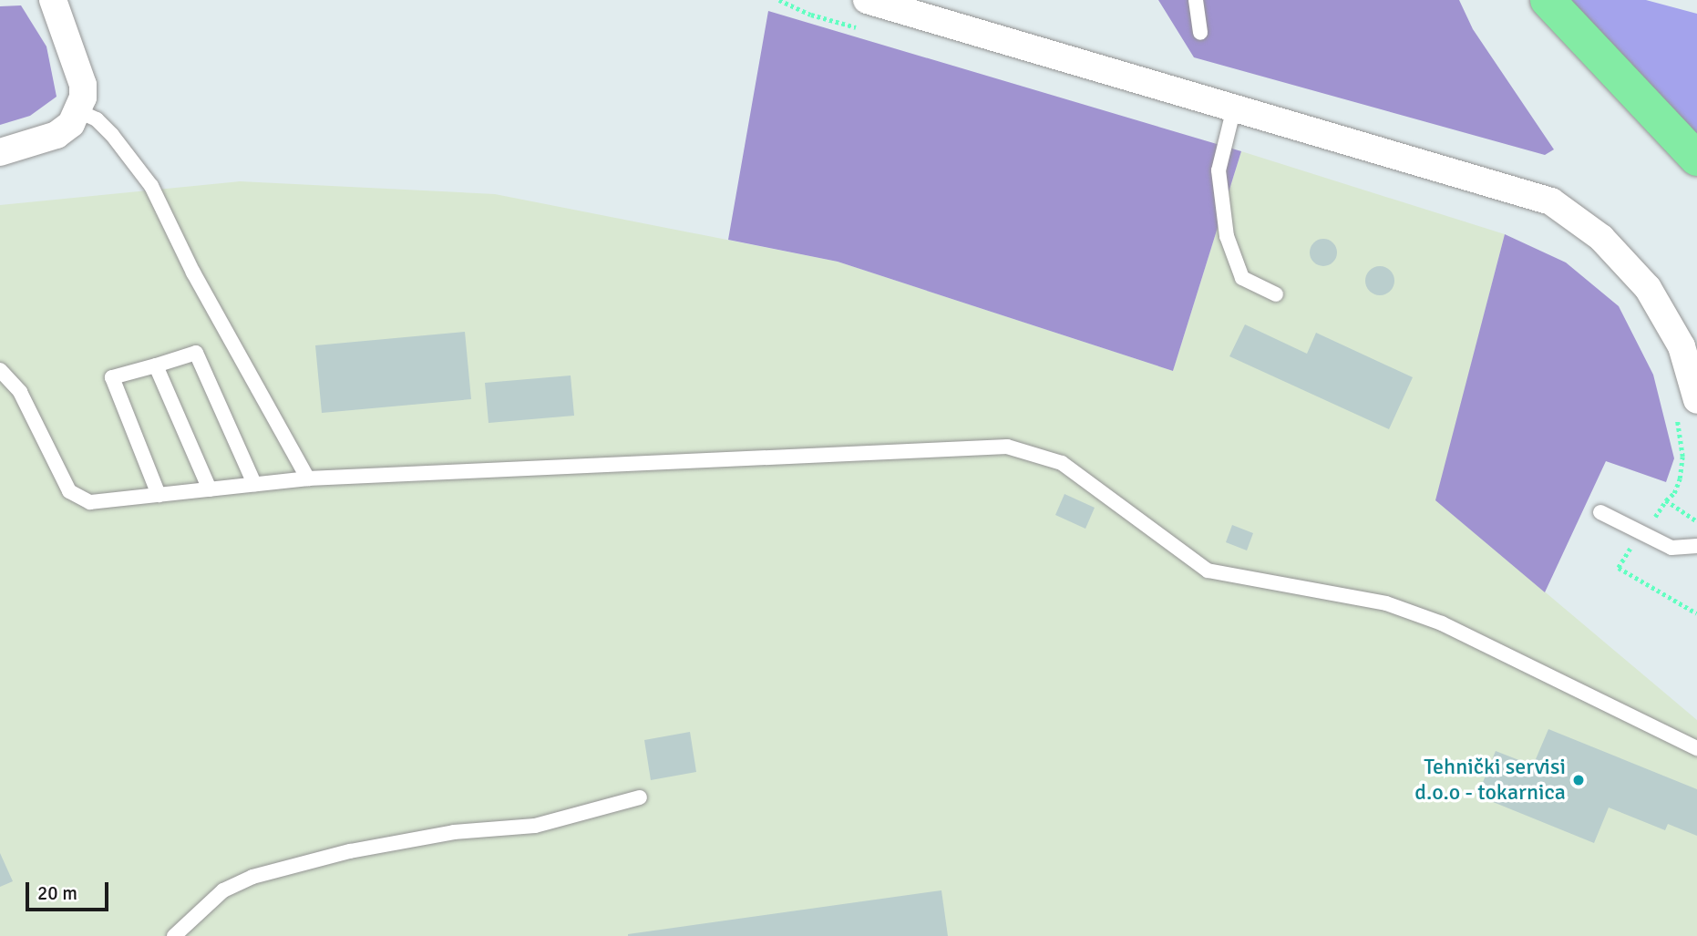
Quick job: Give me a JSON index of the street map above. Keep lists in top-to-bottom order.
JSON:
{
  "places": ["Tehnički servisi d.o.o - tokarnica"],
  "scale_bar": "20 m"
}
